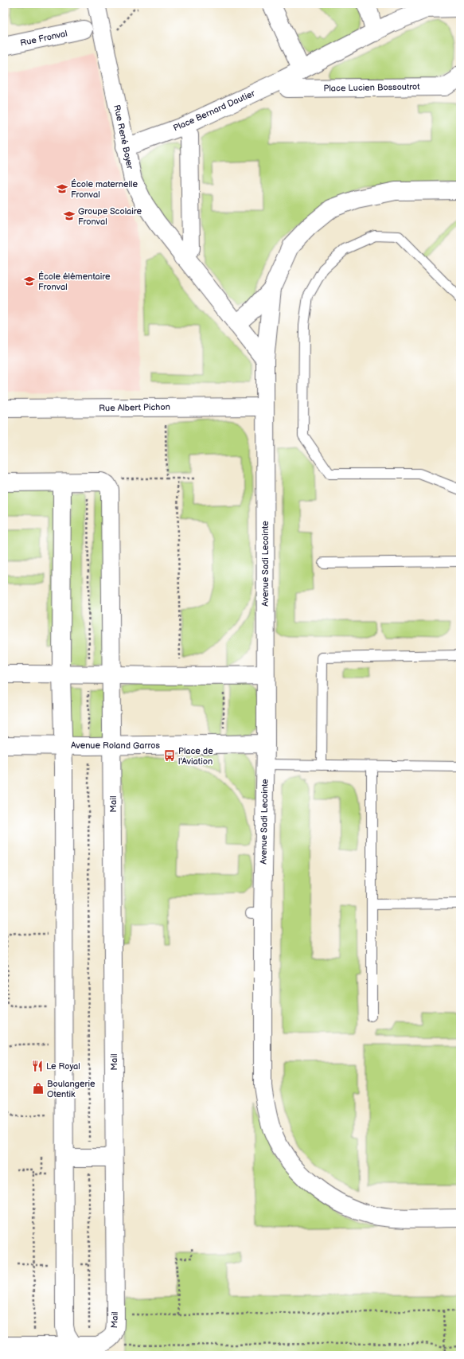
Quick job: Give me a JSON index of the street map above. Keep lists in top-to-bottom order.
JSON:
{
  "streets": {
    "street": [
      "Rue Fronval",
      "Place Lucien Bossoutrot",
      "Place Bernard Dautier",
      "Rue René Boyer",
      "Rue Albert Pichon",
      "Avenue Sadi Lecointe",
      "Avenue Roland Garros",
      "Mail"
    ]
  },
  "crossings": [
    ["Place Lucien Bossoutrot", "Place Bernard Dautier"],
    ["Place Bernard Dautier", "Rue René Boyer"],
    ["Rue René Boyer", "Avenue Sadi Lecointe"],
    ["Rue Albert Pichon", "Avenue Sadi Lecointe"],
    ["Avenue Sadi Lecointe", "Avenue Roland Garros"],
    ["Avenue Roland Garros", "Mail"]
  ],
  "places": {
    "school or university": ["École maternelle Fronval", "Groupe Scolaire Fronval", "École élémentaire Fronval"],
    "bus stop": ["Place de l'Aviation"],
    "restaurant": ["Le Royal"],
    "shop": ["Boulangerie Otentik"]
  }
}
